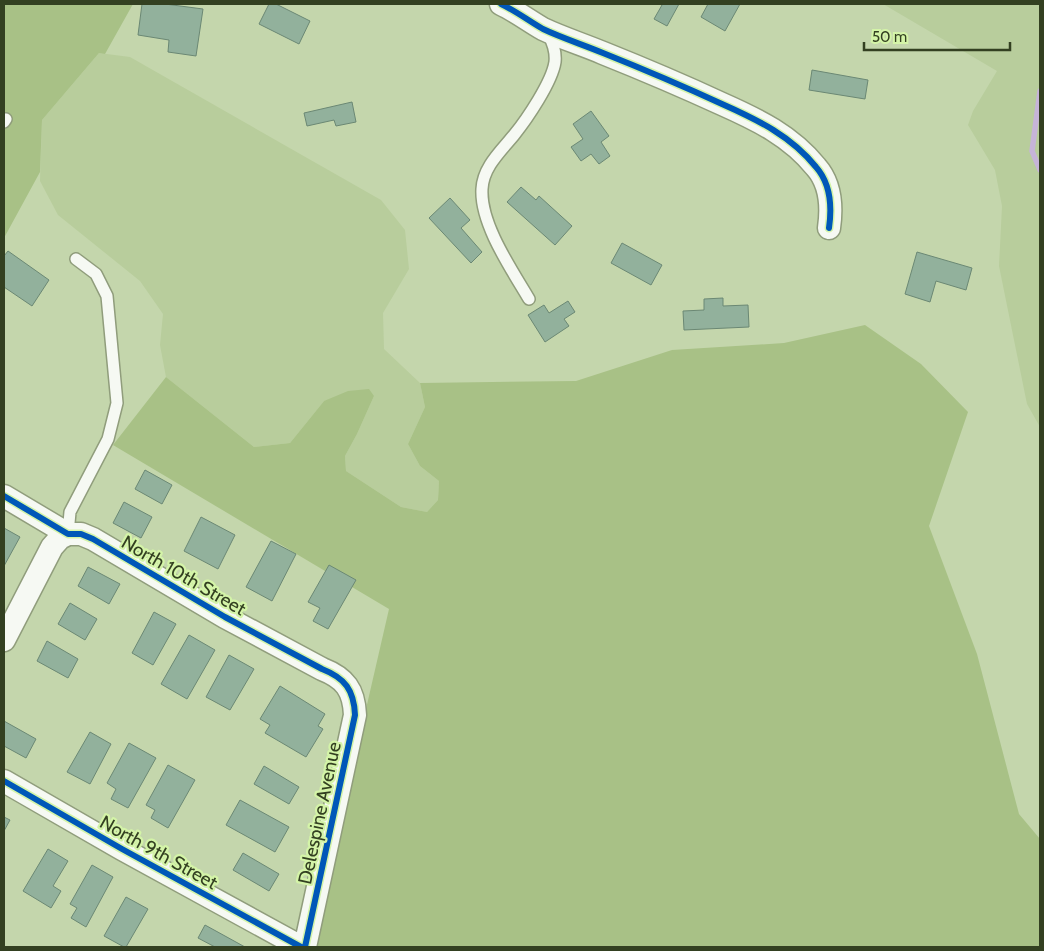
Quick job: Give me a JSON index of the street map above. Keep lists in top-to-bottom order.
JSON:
{
  "streets": {
    "street": ["North 10th Street", "Delespine Avenue", "North 9th Street"]
  },
  "crossings": [
    ["North 10th Street", "Delespine Avenue"]
  ],
  "scale_bar": "50 m"
}
